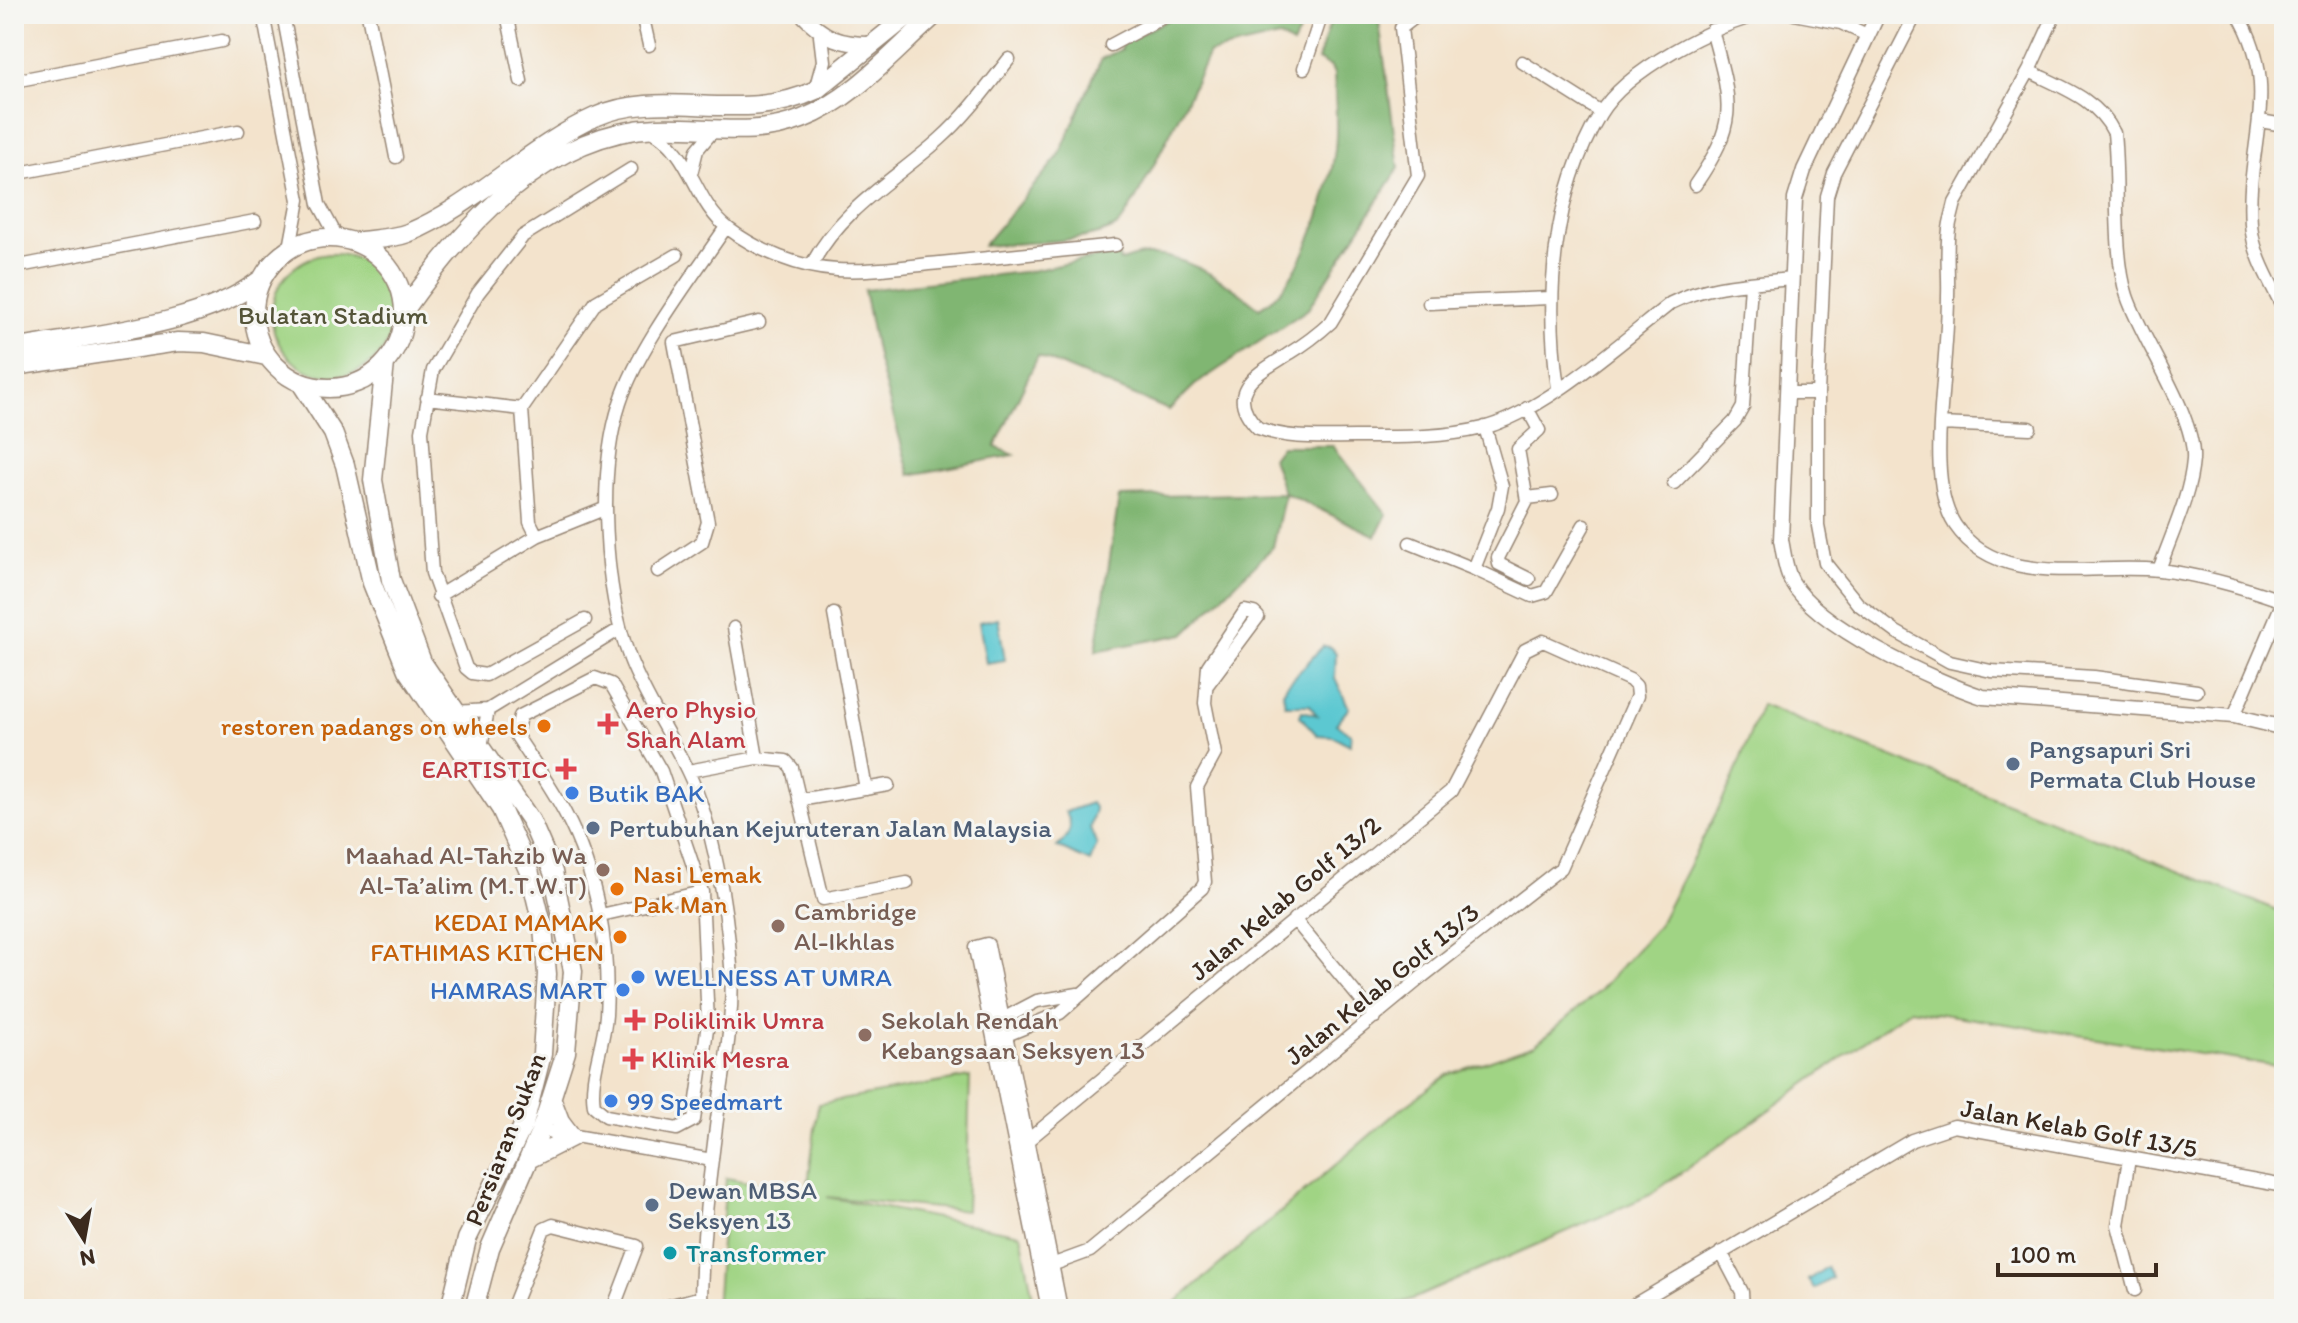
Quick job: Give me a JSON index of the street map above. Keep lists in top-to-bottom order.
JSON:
{
  "streets": {
    "main road": ["Persiaran Sukan"],
    "street": ["Jalan Kelab Golf 13/2", "Jalan Kelab Golf 13/3", "Jalan Kelab Golf 13/5"]
  },
  "crossings": [
    ["Jalan Kelab Golf 13/2", "Jalan Kelab Golf 13/3"]
  ],
  "parks": ["Bulatan Stadium"],
  "places": {
    "health": [
      "Aero Physio Shah Alam",
      "EARTISTIC",
      "Poliklinik Umra",
      "Klinik Mesra"
    ],
    "other": [
      "restoren padangs on wheels",
      "Pangsapuri Sri Permata Club House",
      "Butik BAK",
      "Pertubuhan Kejuruteran Jalan Malaysia",
      "Maahad Al-Tahzib Wa Al-Ta’alim (M.T.W.T)",
      "Nasi Lemak Pak Man",
      "Cambridge Al-Ikhlas",
      "KEDAI MAMAK FATHIMAS KITCHEN",
      "WELLNESS AT UMRA",
      "HAMRAS MART",
      "Sekolah Rendah Kebangsaan Seksyen 13",
      "99 Speedmart",
      "Dewan MBSA Seksyen 13",
      "Transformer"
    ]
  },
  "scale_bar": "100 m",
  "north": "bottom"
}
